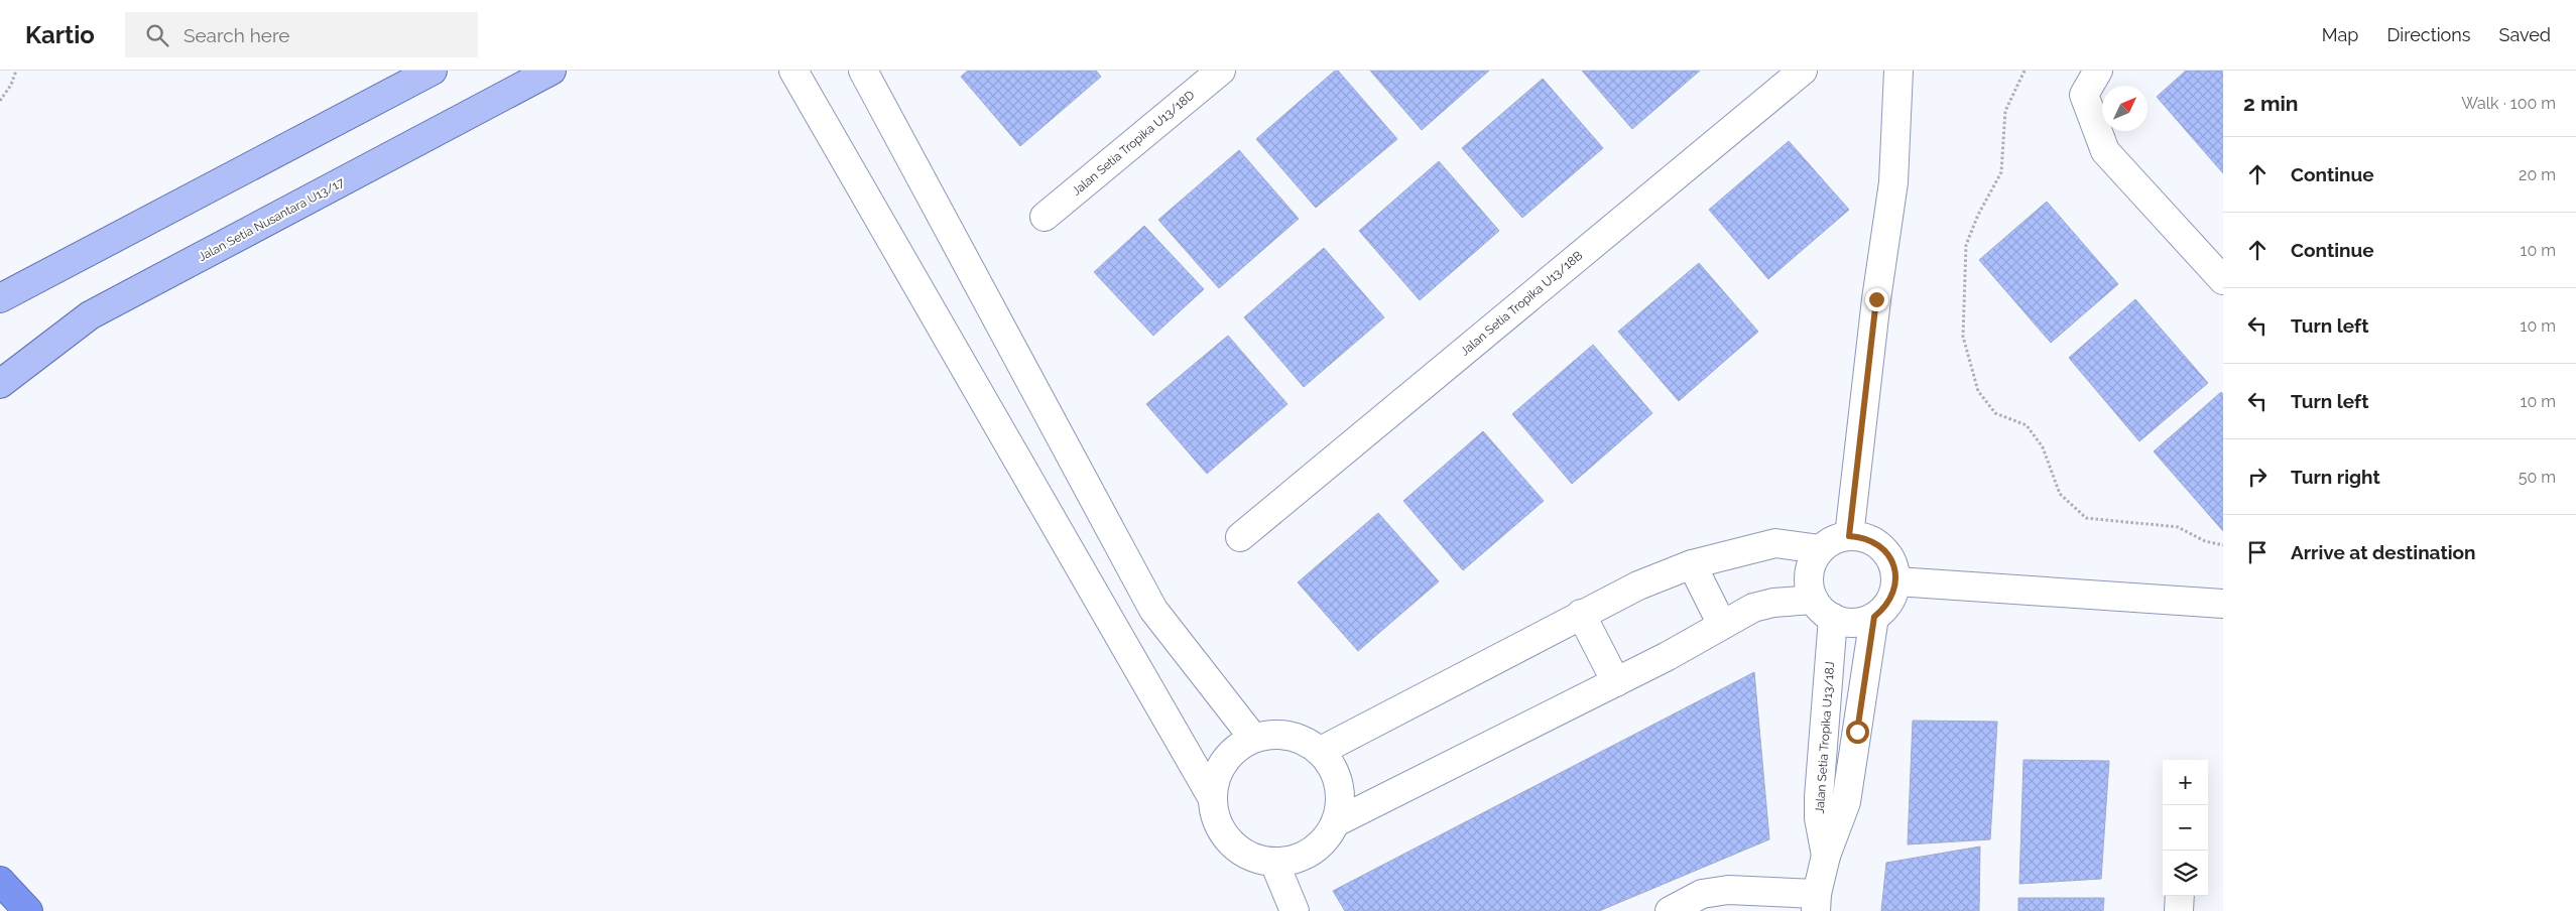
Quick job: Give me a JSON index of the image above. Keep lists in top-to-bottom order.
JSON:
{
  "streets": {
    "main road": ["Jalan Setia Nusantara U13/17"],
    "street": ["Jalan Setia Tropika U13/18D", "Jalan Setia Tropika U13/18B", "Jalan Setia Tropika U13/18J"]
  },
  "north": "top right",
  "page": {
    "header": "Kartio",
    "search": "Search here",
    "nav": ["Map", "Directions", "Saved"],
    "heading": ["2 min", "Walk · 100 m"],
    "list": [
      ["Continue", "20 m"],
      ["Continue", "10 m"],
      ["Turn left", "10 m"],
      ["Turn left", "10 m"],
      ["Turn right", "50 m"],
      "Arrive at destination"
    ],
    "map_buttons": ["+", "−"]
  }
}
